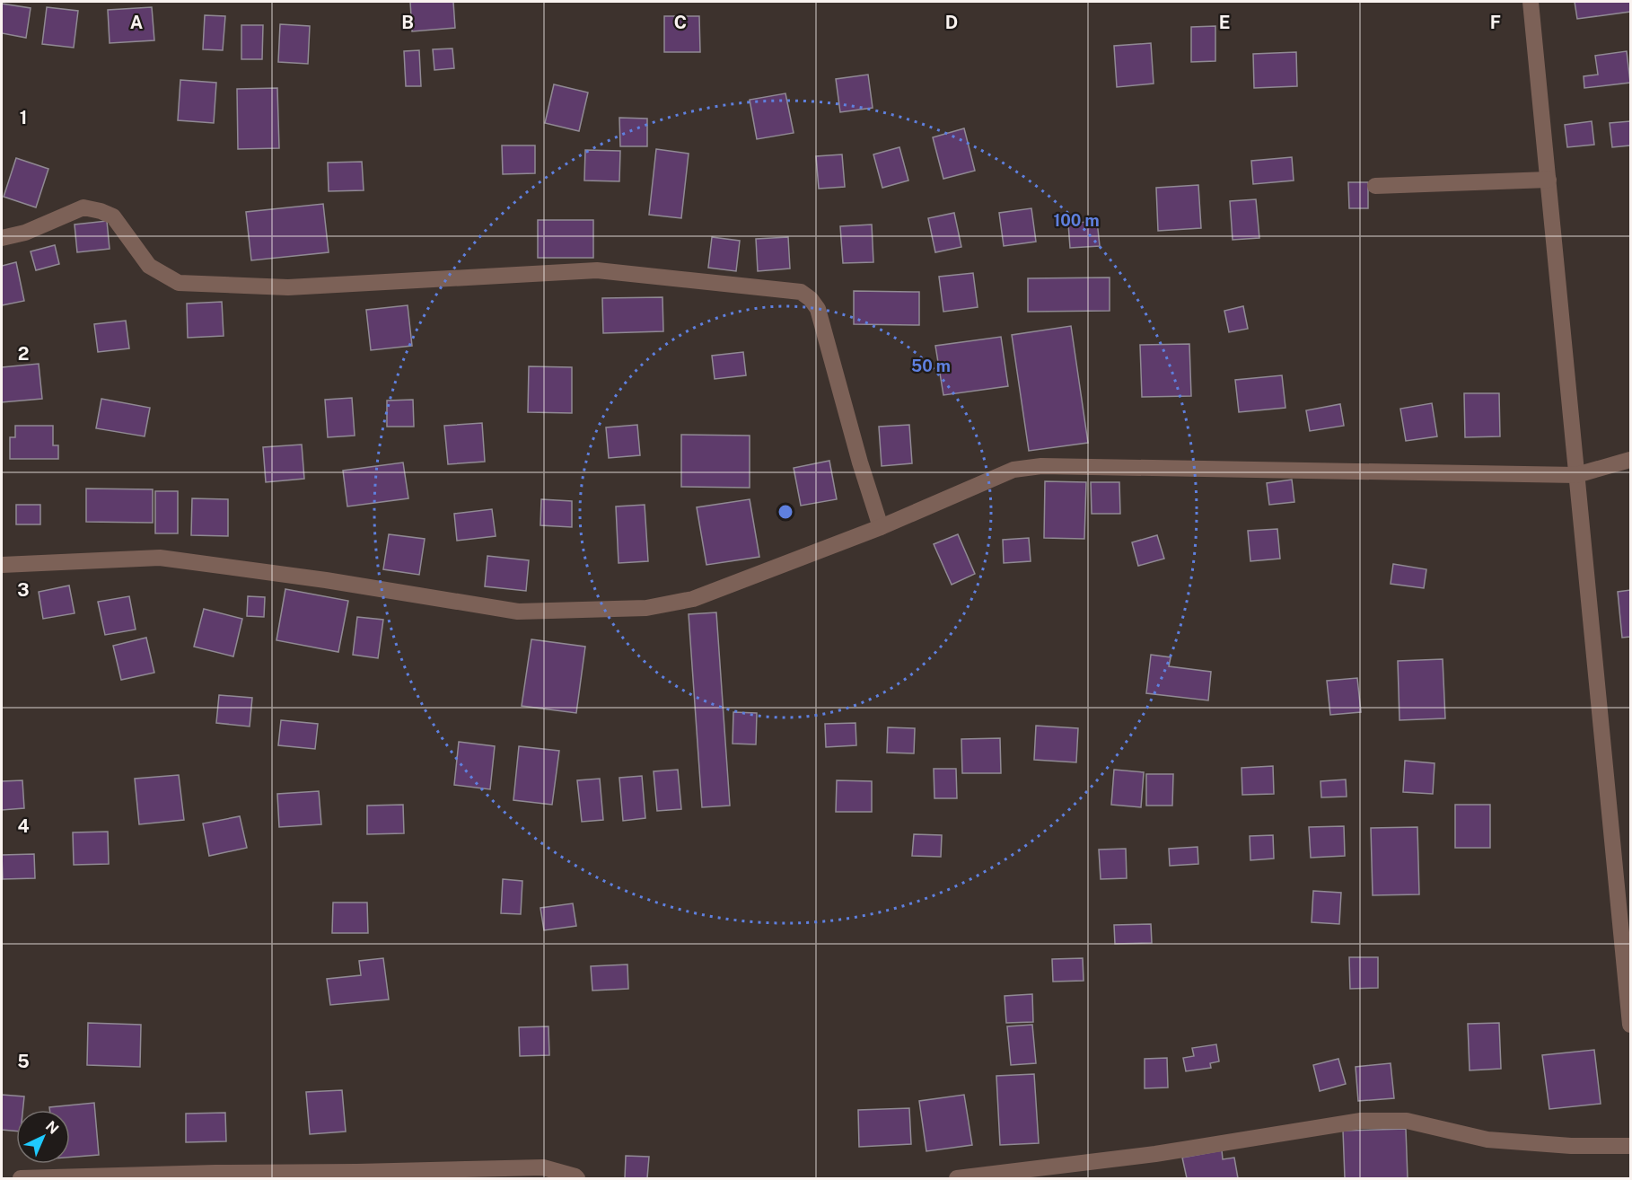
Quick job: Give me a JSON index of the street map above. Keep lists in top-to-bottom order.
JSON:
{
  "north": "top right",
  "grid": {
    "columns": [
      "A",
      "B",
      "C",
      "D",
      "E",
      "F"
    ],
    "rows": [
      "1",
      "2",
      "3",
      "4",
      "5"
    ]
  },
  "rings": ["100 m", "50 m"]
}
